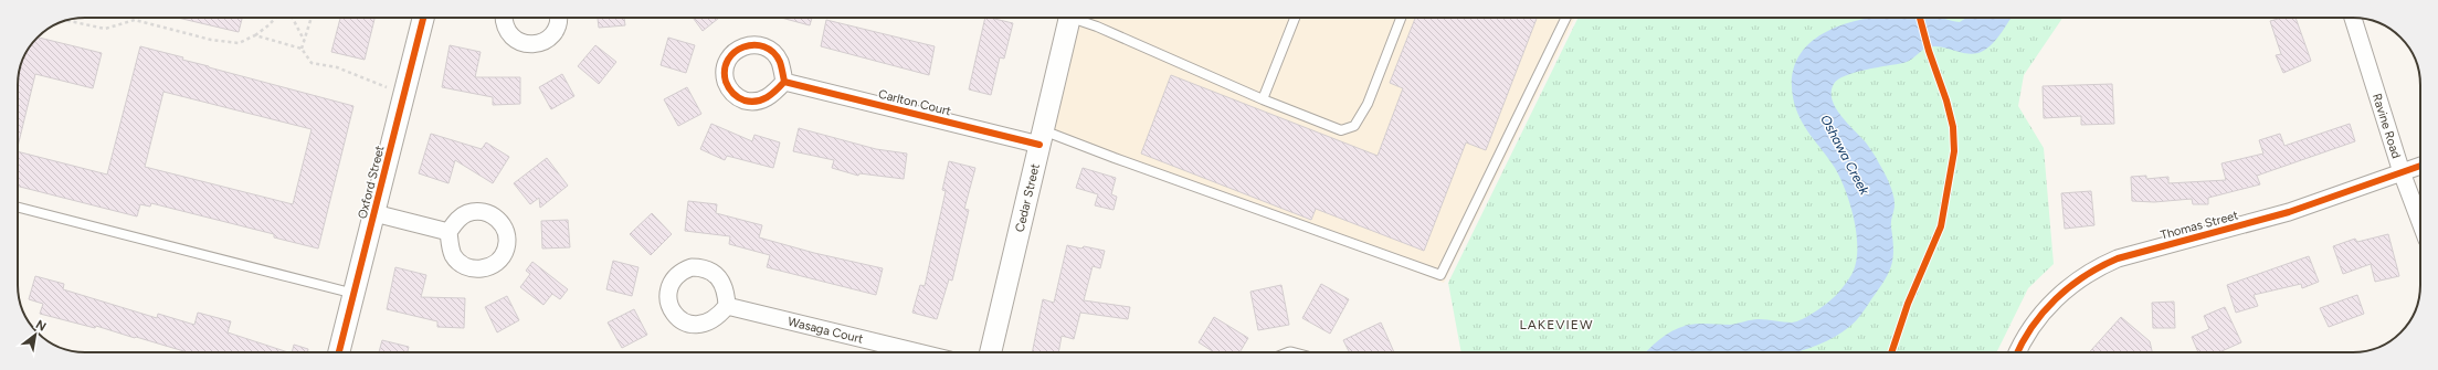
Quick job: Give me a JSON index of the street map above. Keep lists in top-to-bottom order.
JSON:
{
  "streets": {
    "street": [
      "Carlton Court",
      "Ravine Road",
      "Oxford Street",
      "Cedar Street",
      "Thomas Street",
      "Wasaga Court"
    ]
  },
  "crossings": [
    ["Carlton Court", "Cedar Street"],
    ["Ravine Road", "Thomas Street"]
  ],
  "districts": ["LAKEVIEW"],
  "water": ["Oshawa Creek"],
  "north": "top right"
}
